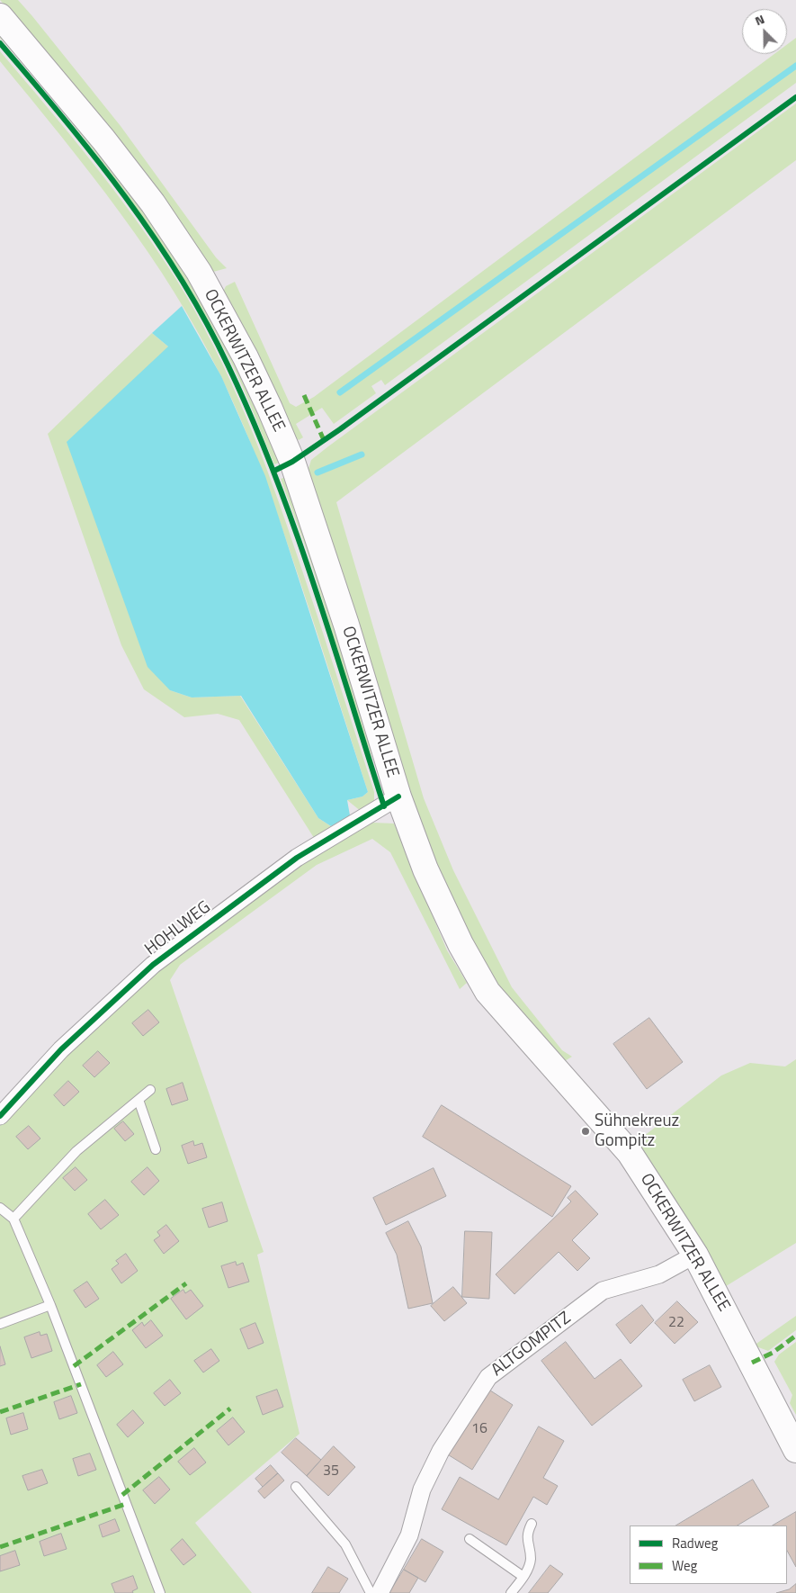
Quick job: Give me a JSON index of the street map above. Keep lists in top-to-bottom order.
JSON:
{
  "streets": {
    "street": ["OCKERWITZER ALLEE", "HOHLWEG", "ALTGOMPITZ"]
  },
  "crossings": [
    ["OCKERWITZER ALLEE", "HOHLWEG"],
    ["OCKERWITZER ALLEE", "ALTGOMPITZ"]
  ],
  "places": ["Sühnekreuz Gompitz"],
  "house_numbers": ["22", "16", "35"],
  "legend": ["Radweg", "Weg"],
  "north": "top left"
}
